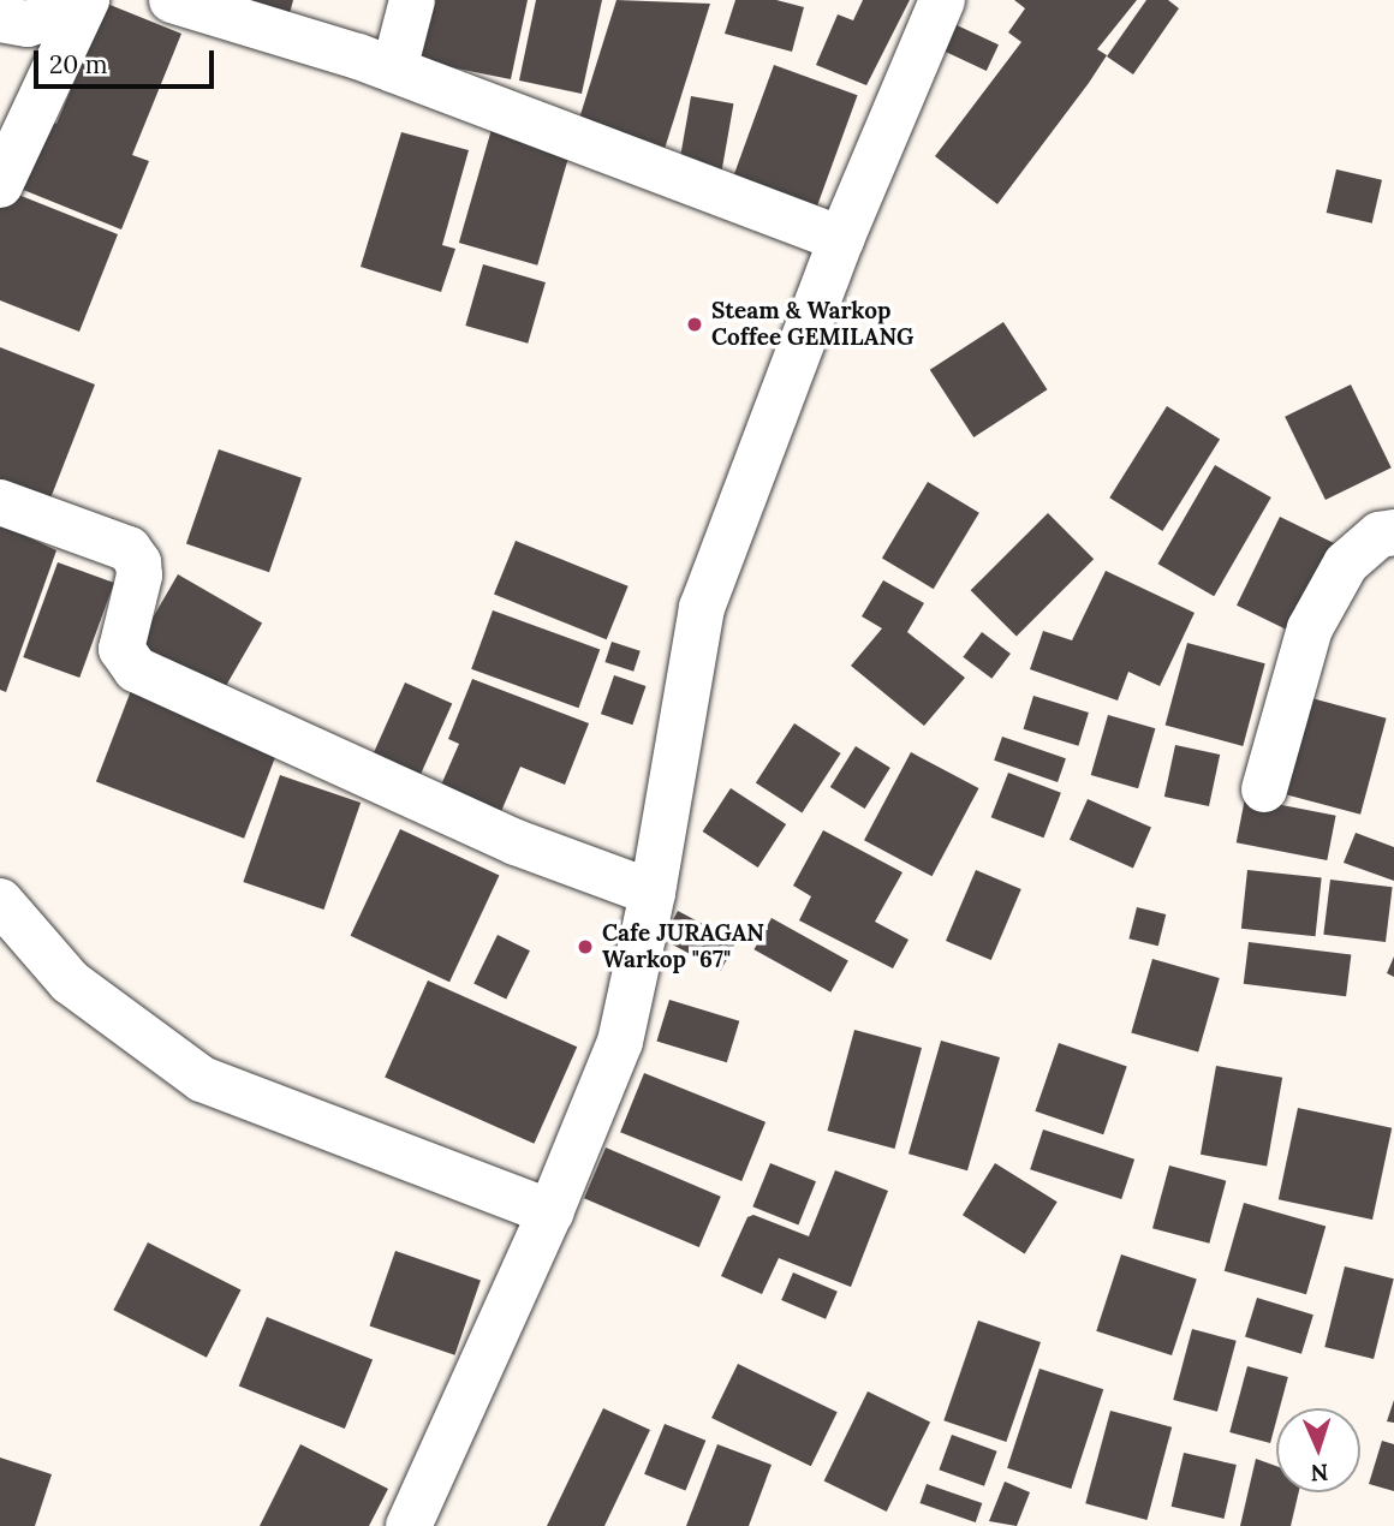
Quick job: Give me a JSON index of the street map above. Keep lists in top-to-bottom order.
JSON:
{
  "places": ["Steam & Warkop Coffee GEMILANG", "Cafe JURAGAN Warkop \"67\""],
  "scale_bar": "20 m",
  "north": "bottom"
}
